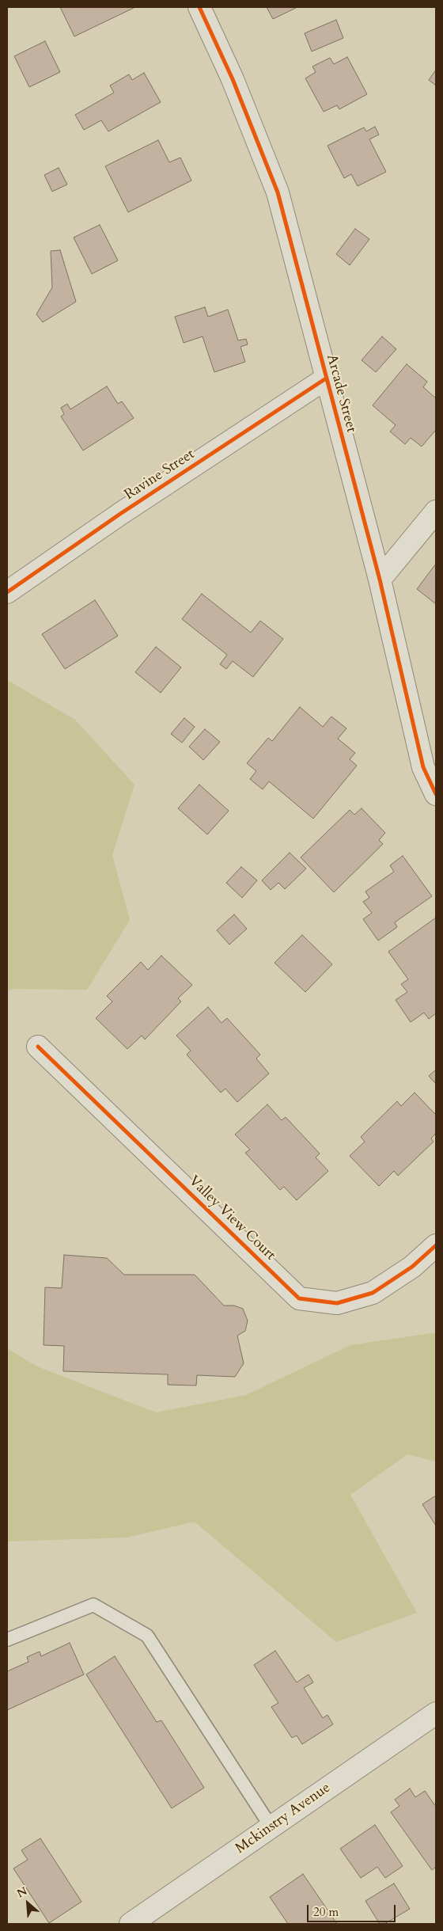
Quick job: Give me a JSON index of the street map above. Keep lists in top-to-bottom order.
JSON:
{
  "streets": {
    "street": [
      "Arcade Street",
      "Ravine Street",
      "Valley View Court",
      "Mckinstry Avenue"
    ]
  },
  "crossings": [
    ["Arcade Street", "Ravine Street"]
  ],
  "scale_bar": "20 m",
  "north": "top left"
}
